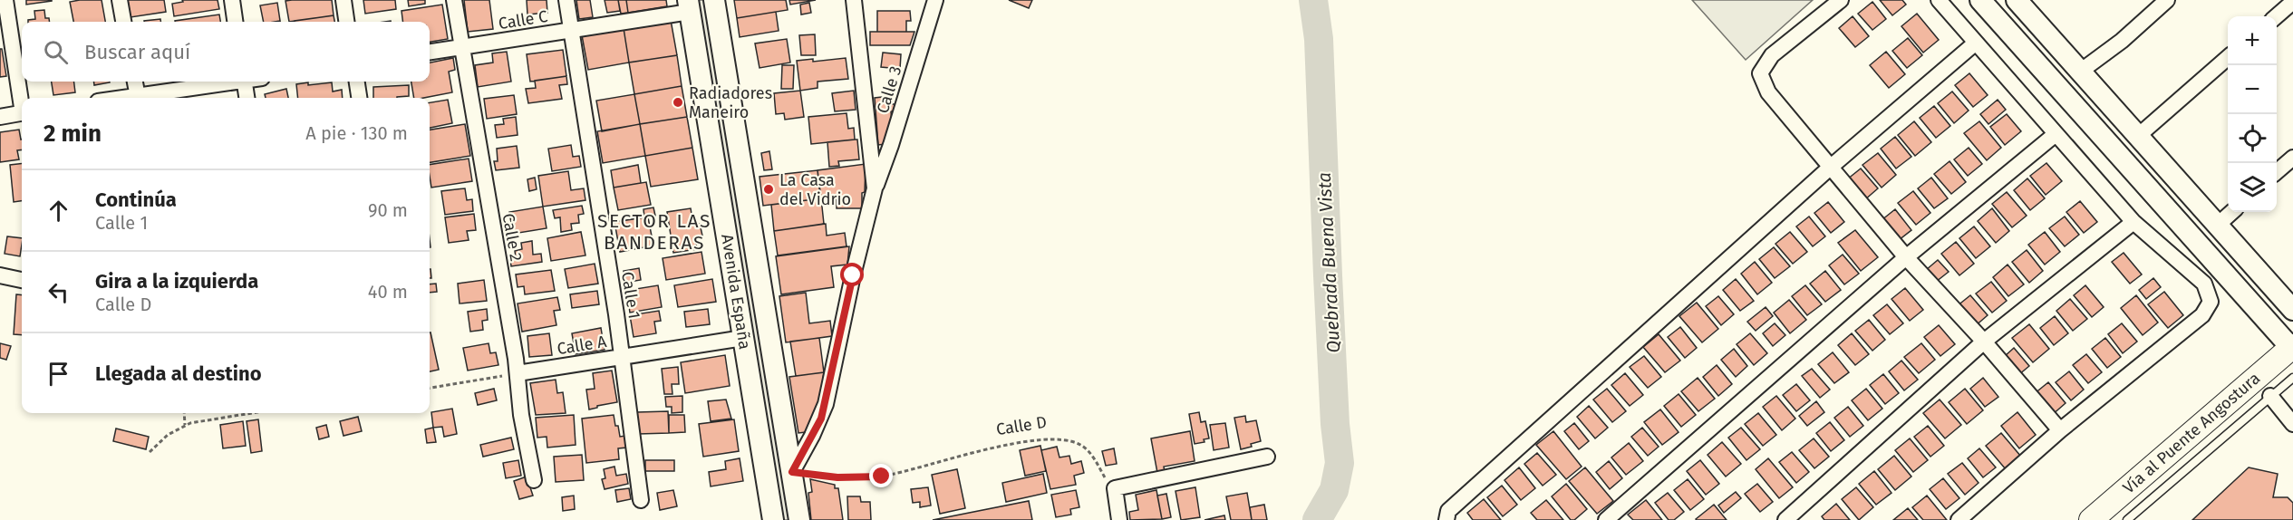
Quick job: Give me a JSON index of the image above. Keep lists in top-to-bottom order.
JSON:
{
  "streets": {
    "main road": ["Avenida España", "Vía al Puente Angostura"],
    "street": [
      "Calle C",
      "Calle 3",
      "Calle 2",
      "Calle 1",
      "Calle A"
    ],
    "path": ["Calle D"]
  },
  "crossings": [
    ["Calle C", "Calle 2"],
    ["Calle C", "Avenida España"],
    ["Calle C", "Calle 1"],
    ["Calle 2", "Calle A"],
    ["Avenida España", "Calle A"],
    ["Avenida España", "Calle D"],
    ["Calle 1", "Calle A"]
  ],
  "districts": ["SECTOR LAS BANDERAS"],
  "water": ["Quebrada Buena Vista"],
  "places": ["Radiadores Maneiro", "La Casa del Vidrio"],
  "page": {
    "map_buttons": ["+", "−"],
    "search": "Buscar aquí",
    "heading": ["2 min", "A pie · 130 m"],
    "list": [
      ["Continúa", "Calle 1", "90 m"],
      ["Gira a la izquierda", "Calle D", "40 m"],
      "Llegada al destino"
    ]
  }
}
